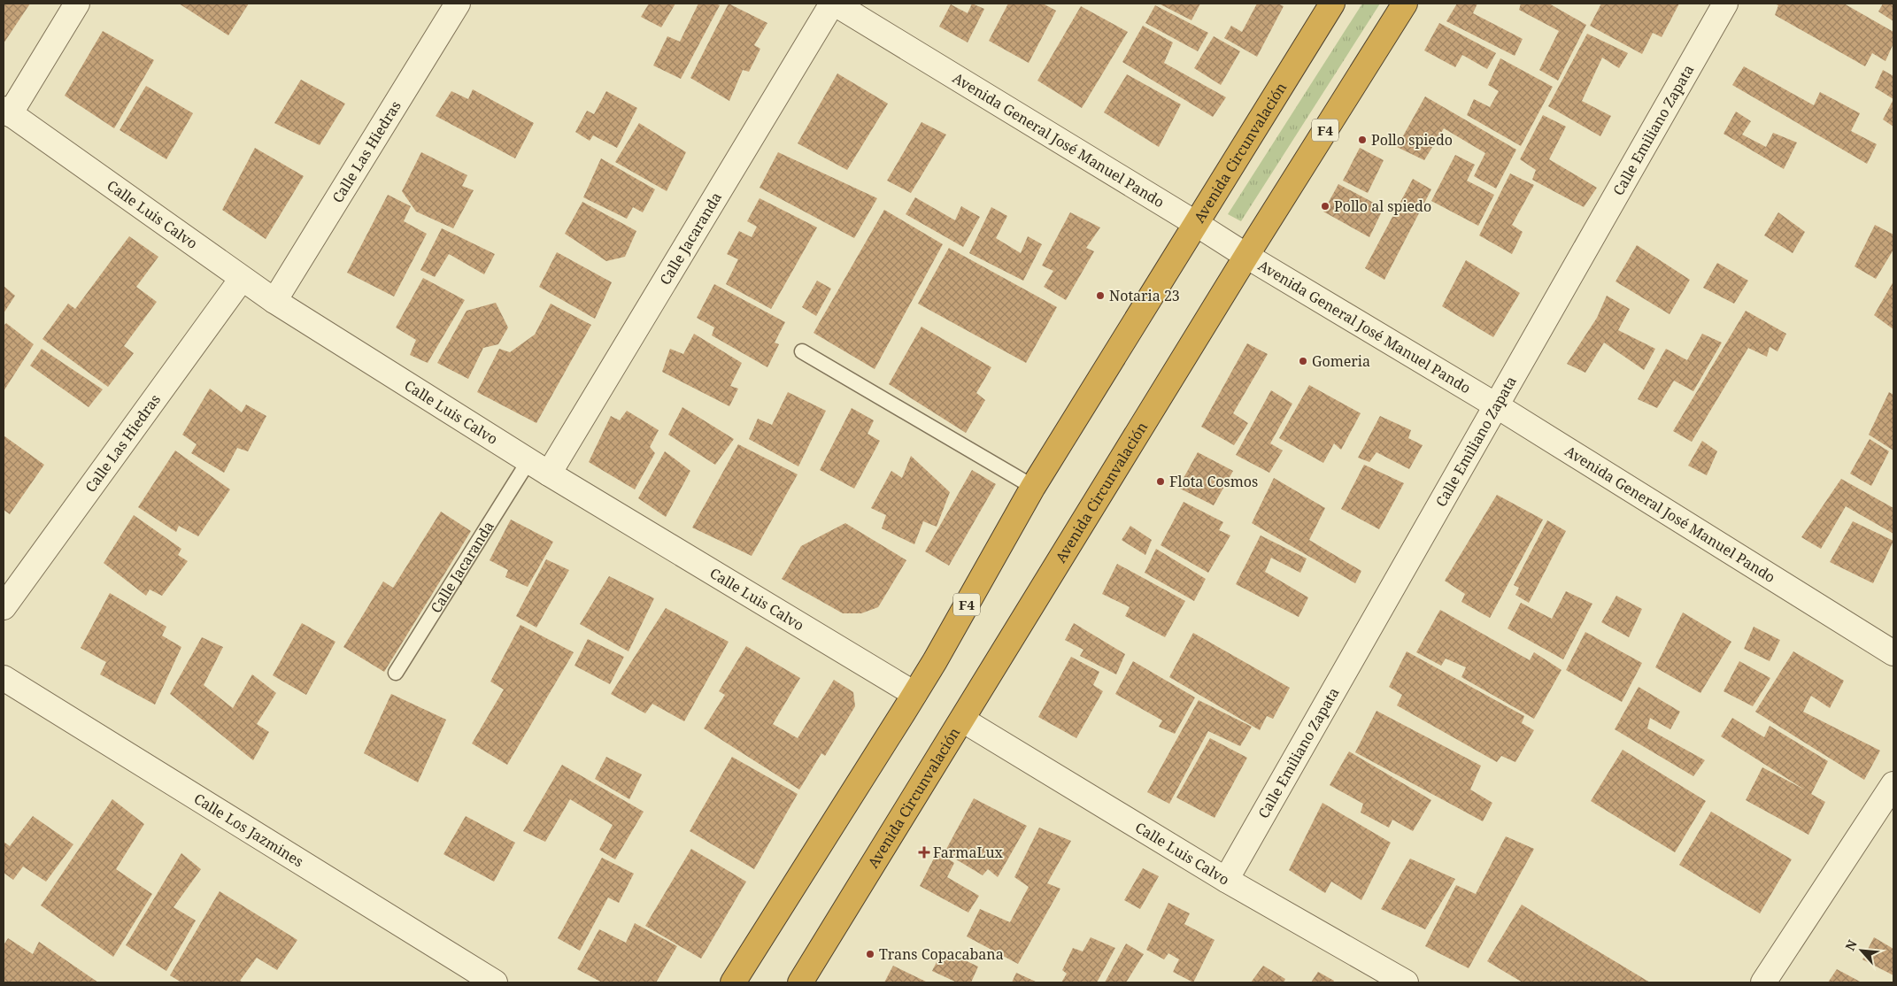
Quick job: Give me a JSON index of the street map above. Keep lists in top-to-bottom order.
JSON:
{
  "streets": {
    "highway": ["F4", "Avenida Circunvalación"],
    "street": [
      "Calle Emiliano Zapata",
      "Avenida General José Manuel Pando",
      "Calle Las Hiedras",
      "Calle Luis Calvo",
      "Calle Jacaranda",
      "Calle Los Jazmines"
    ]
  },
  "crossings": [
    ["Calle Emiliano Zapata", "Avenida General José Manuel Pando"],
    ["Calle Emiliano Zapata", "Calle Luis Calvo"],
    ["Avenida General José Manuel Pando", "Avenida Circunvalación"],
    ["Avenida General José Manuel Pando", "Calle Jacaranda"],
    ["Calle Las Hiedras", "Calle Luis Calvo"],
    ["Avenida Circunvalación", "Calle Luis Calvo"],
    ["Calle Luis Calvo", "Calle Jacaranda"]
  ],
  "places": {
    "other": [
      "Pollo spiedo",
      "Pollo al spiedo",
      "Notaria 23",
      "Gomeria",
      "Flota Cosmos",
      "Trans Copacabana"
    ],
    "health": ["FarmaLux"]
  },
  "north": "top left"
}
